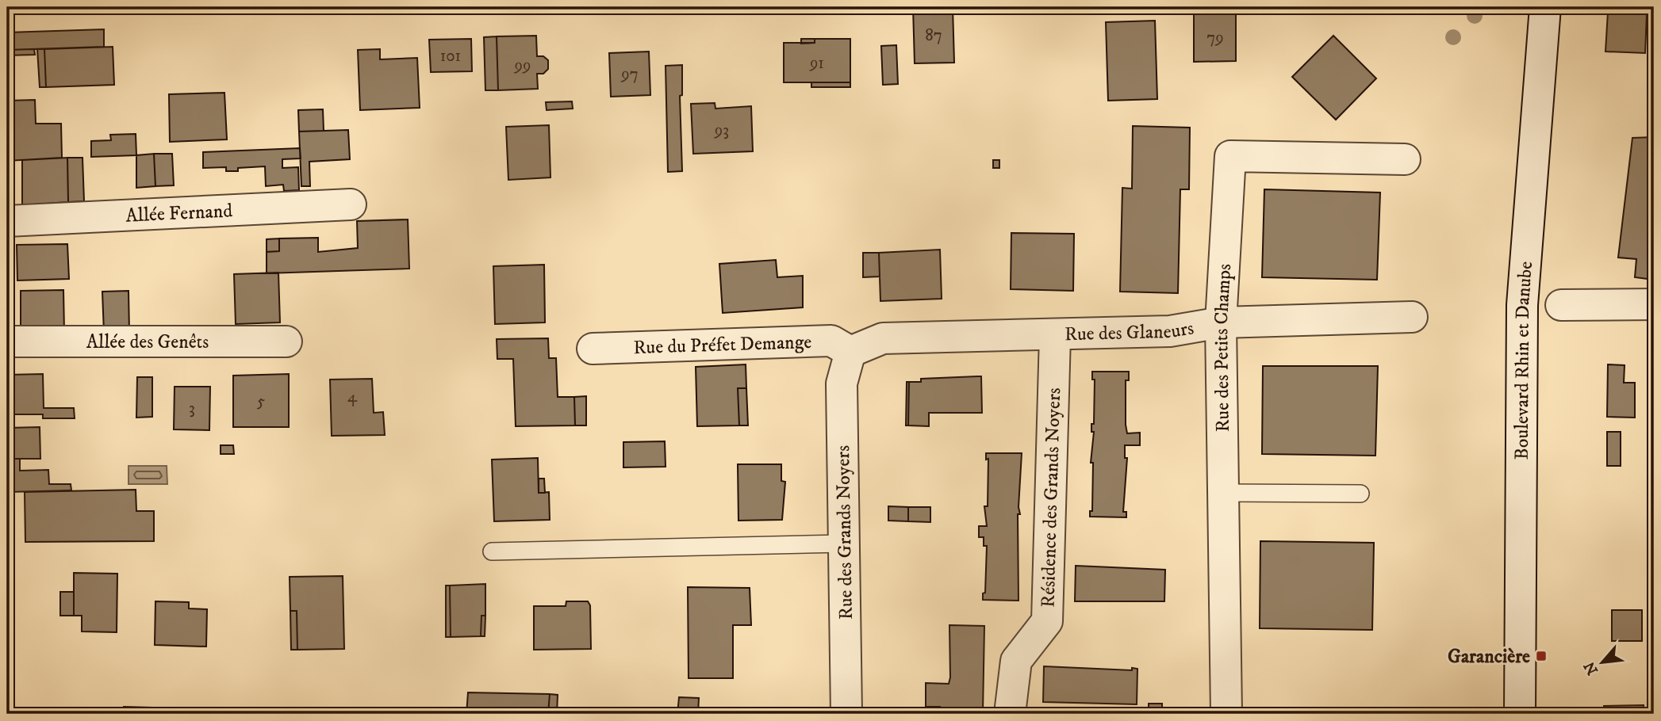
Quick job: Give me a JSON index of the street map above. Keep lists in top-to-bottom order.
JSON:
{
  "streets": {
    "street": [
      "Allée Fernand",
      "Rue des Glaneurs",
      "Allée des Genêts",
      "Rue du Préfet Demange",
      "Rue des Petits Champs",
      "Boulevard Rhin et Danube",
      "Résidence des Grands Noyers",
      "Rue des Grands Noyers"
    ]
  },
  "crossings": [
    ["Rue des Glaneurs", "Rue du Préfet Demange"],
    ["Rue des Glaneurs", "Rue des Petits Champs"],
    ["Rue des Glaneurs", "Résidence des Grands Noyers"],
    ["Rue des Glaneurs", "Rue des Grands Noyers"],
    ["Rue du Préfet Demange", "Rue des Grands Noyers"]
  ],
  "places": {
    "transit": ["Garancière"]
  },
  "house_numbers": [
    "87",
    "79",
    "101",
    "91",
    "99",
    "97",
    "93",
    "4",
    "5",
    "3"
  ],
  "north": "bottom left"
}
